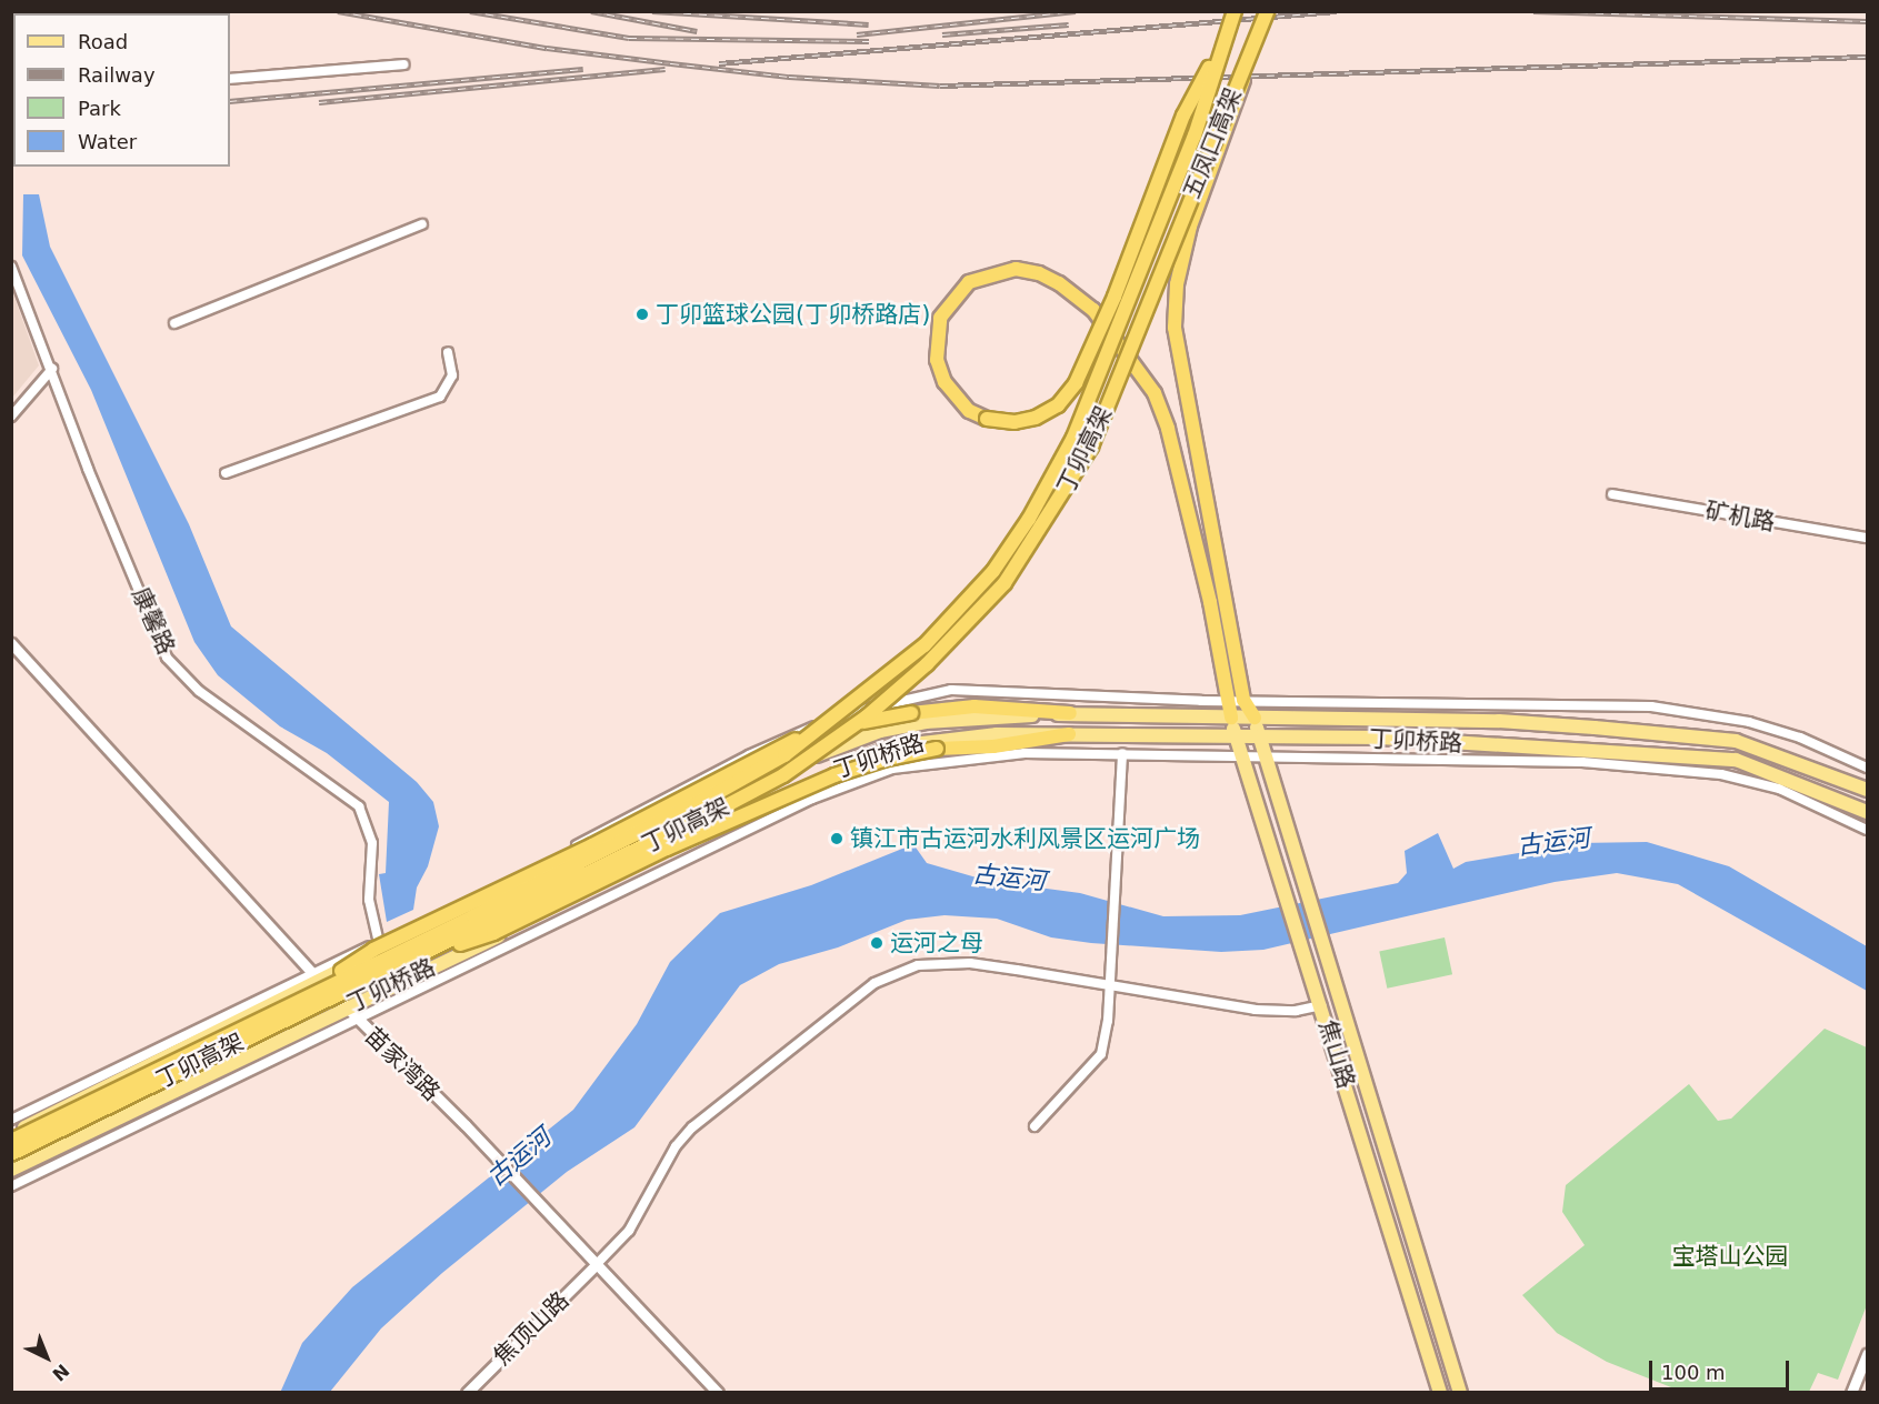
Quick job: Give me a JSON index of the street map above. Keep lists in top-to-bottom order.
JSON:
{
  "streets": {
    "highway": ["五凤口高架", "丁卯高架"],
    "main road": ["丁卯桥路", "焦山路"],
    "street": [
      "矿机路",
      "康馨路",
      "苗家湾路",
      "焦顶山路"
    ]
  },
  "crossings": [
    ["五凤口高架", "丁卯高架"],
    ["丁卯桥路", "焦山路"],
    ["丁卯桥路", "苗家湾路"],
    ["苗家湾路", "焦顶山路"]
  ],
  "water": ["古运河"],
  "parks": ["宝塔山公园"],
  "places": ["丁卯篮球公园(丁卯桥路店)", "镇江市古运河水利风景区运河广场", "运河之母"],
  "legend": [
    "Road",
    "Railway",
    "Park",
    "Water"
  ],
  "scale_bar": "100 m",
  "north": "bottom right"
}
